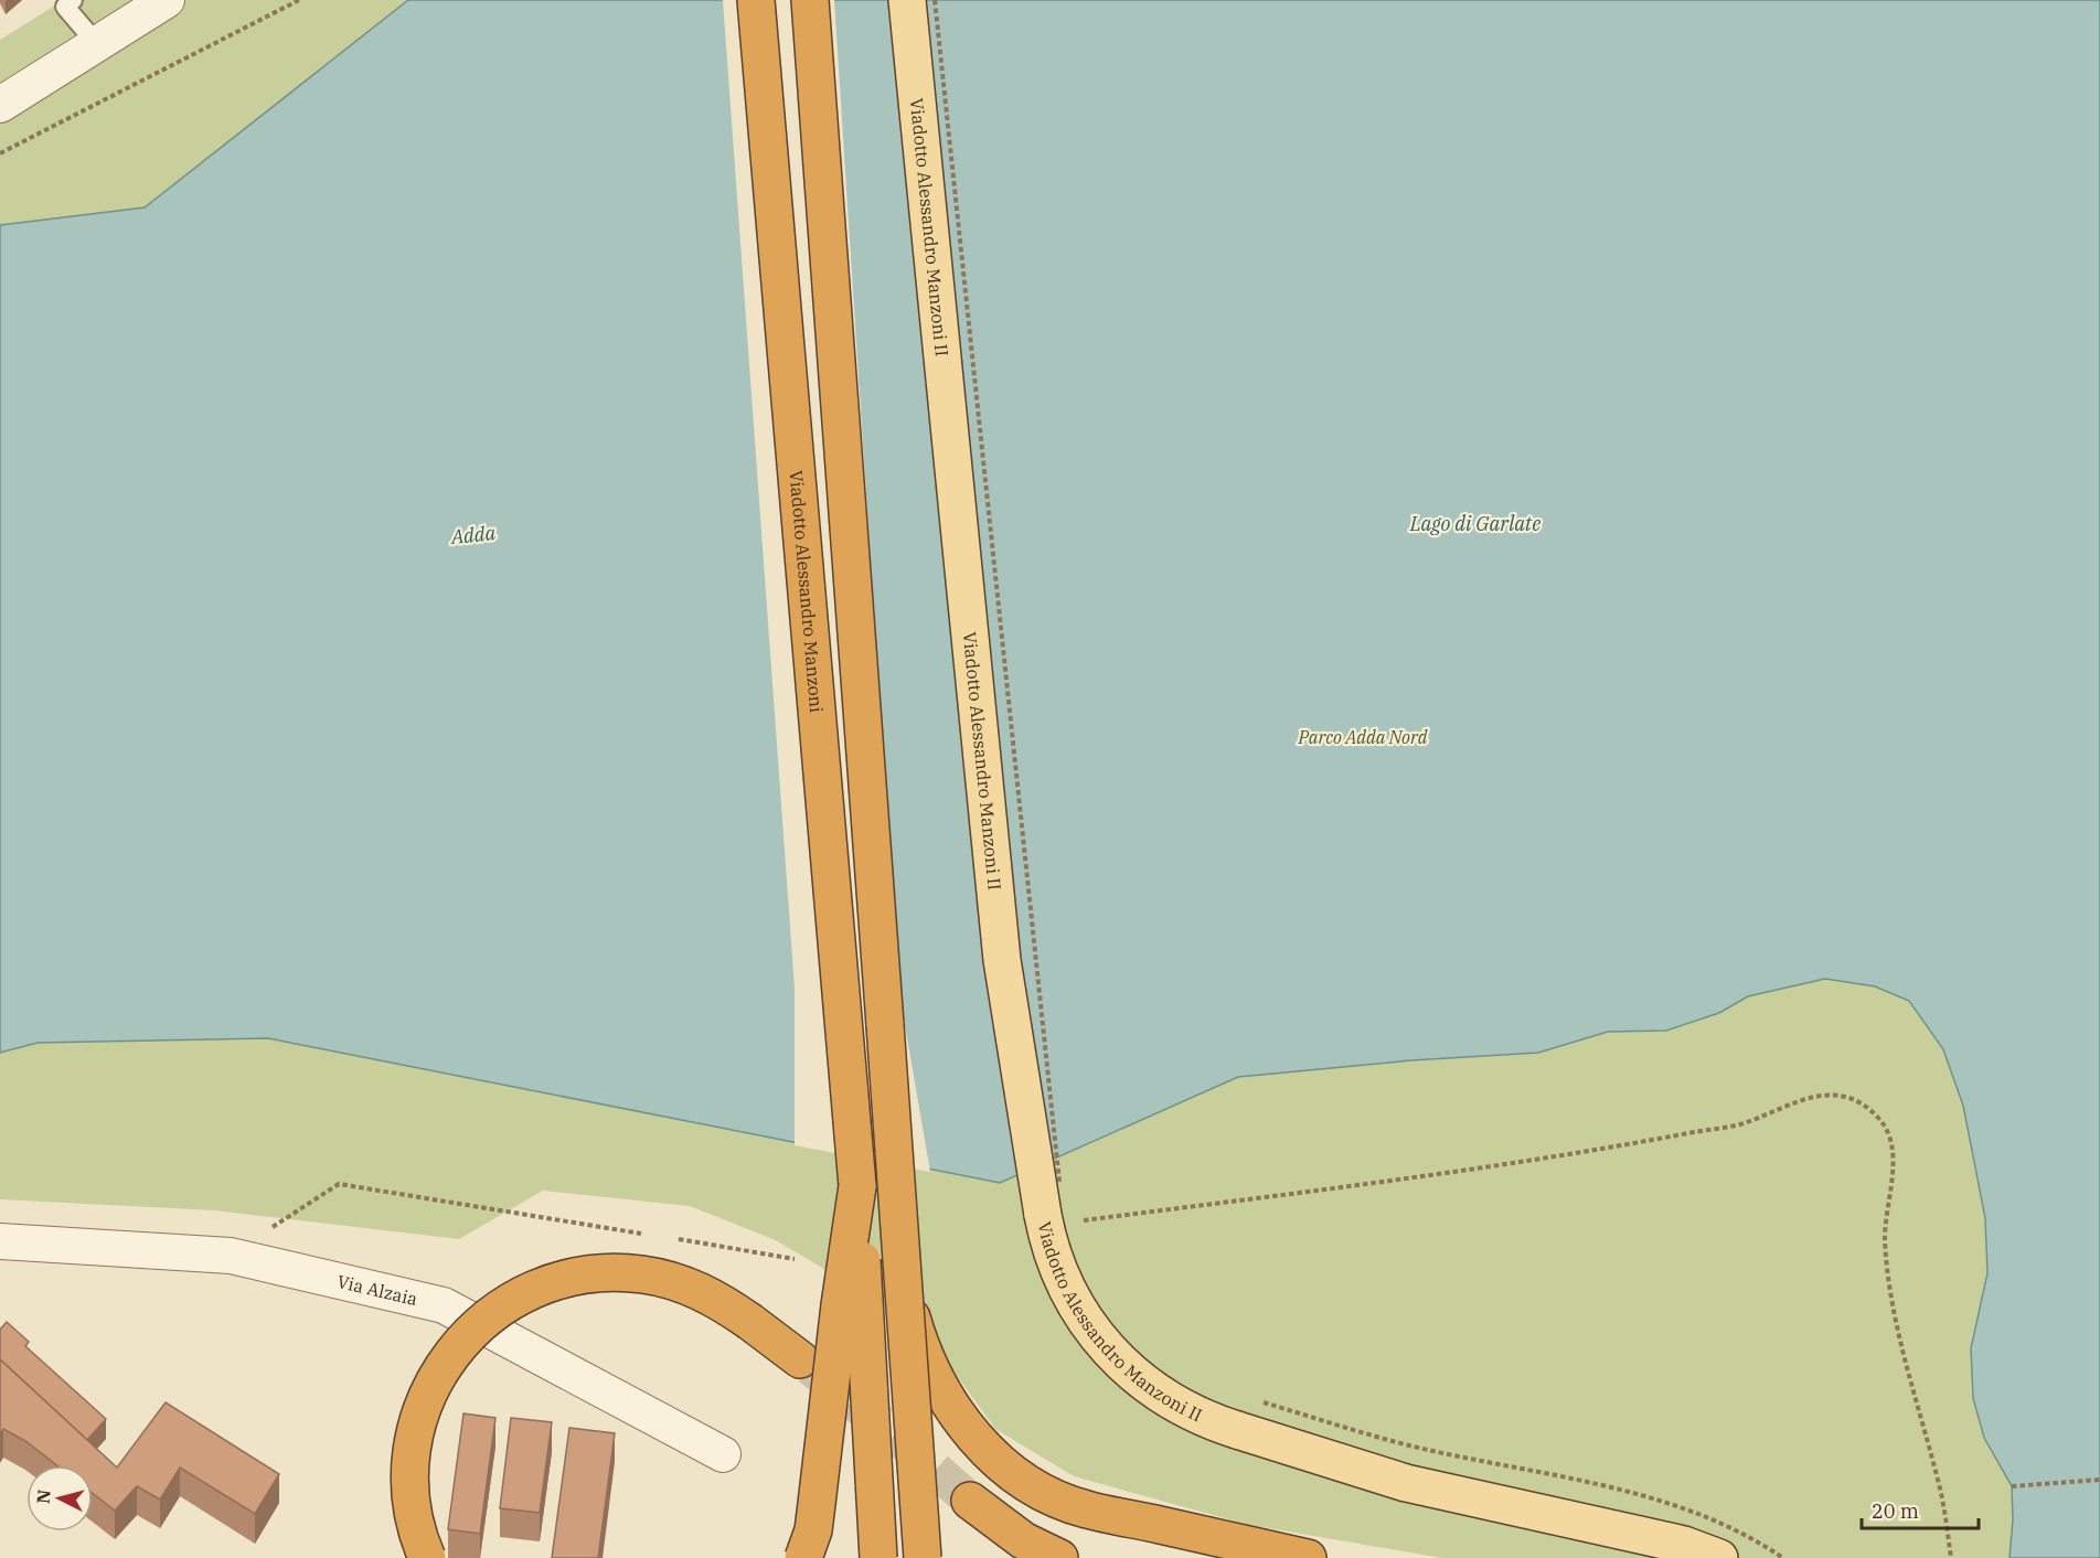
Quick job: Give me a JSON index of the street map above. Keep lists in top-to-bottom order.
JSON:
{
  "streets": {
    "highway": ["Viadotto Alessandro Manzoni"],
    "main road": ["Viadotto Alessandro Manzoni II"],
    "street": ["Via Alzaia"]
  },
  "water": ["Lago di Garlate", "Adda"],
  "parks": ["Parco Adda Nord"],
  "scale_bar": "20 m",
  "north": "left"
}
